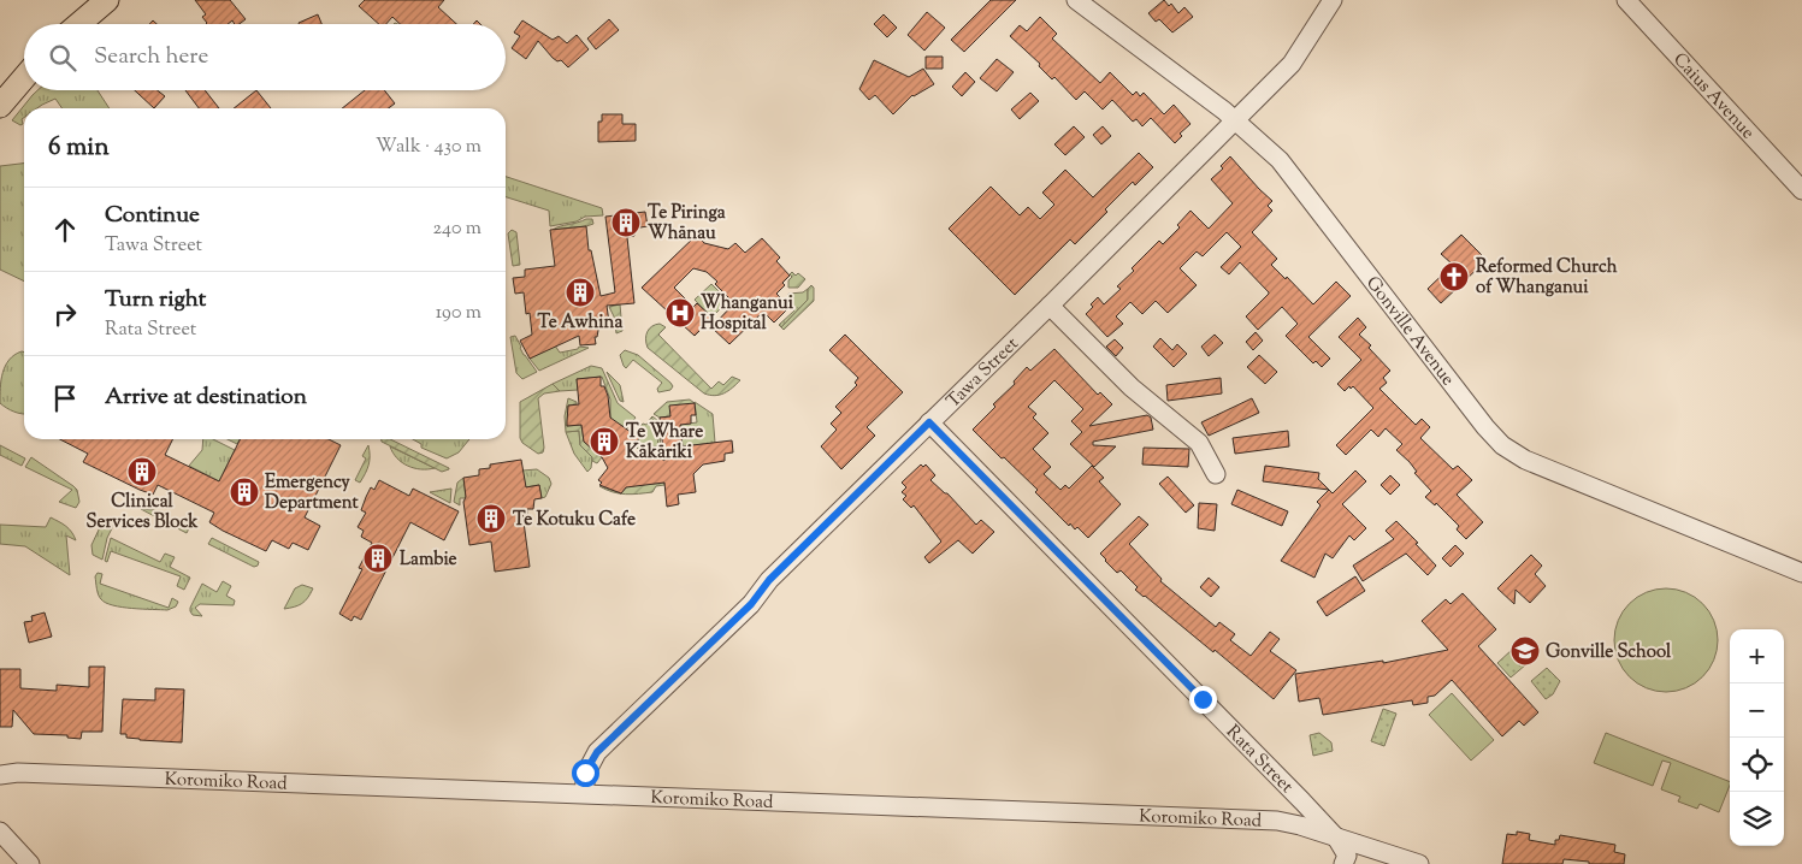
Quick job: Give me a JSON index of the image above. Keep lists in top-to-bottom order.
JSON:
{
  "streets": {
    "street": [
      "Caius Avenue",
      "Gonville Avenue",
      "Tawa Street",
      "Rata Street",
      "Koromiko Road"
    ]
  },
  "crossings": [
    ["Gonville Avenue", "Tawa Street"],
    ["Tawa Street", "Rata Street"],
    ["Tawa Street", "Koromiko Road"],
    ["Rata Street", "Koromiko Road"]
  ],
  "places": {
    "building": [
      "Te Piringa Whānau",
      "Te Awhina",
      "Te Whare Kākāriki",
      "Clinical Services Block",
      "Emergency Department",
      "Te Kotuku Cafe",
      "Lambie"
    ],
    "church": ["Reformed Church of Whanganui"],
    "hospital": ["Whanganui Hospital"],
    "school or university": ["Gonville School"]
  },
  "page": {
    "search": "Search here",
    "heading": ["6 min", "Walk · 430 m"],
    "list": [
      ["Continue", "Tawa Street", "240 m"],
      ["Turn right", "Rata Street", "190 m"],
      "Arrive at destination"
    ],
    "map_buttons": ["+", "−"]
  }
}
